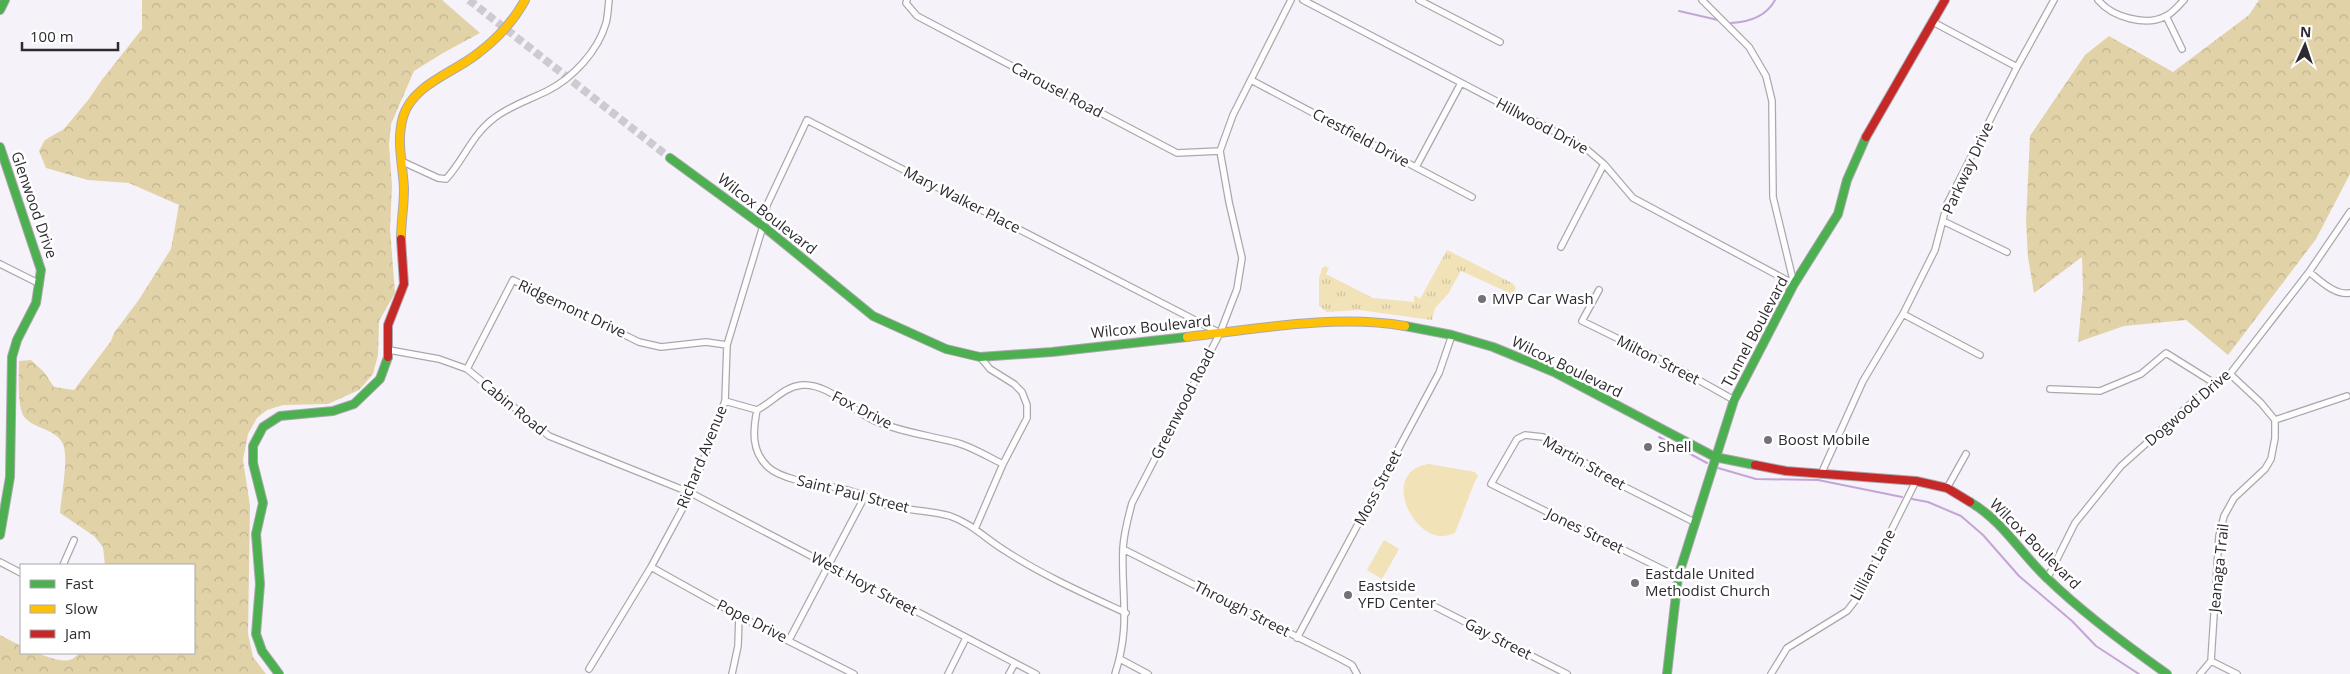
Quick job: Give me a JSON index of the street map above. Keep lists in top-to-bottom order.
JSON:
{
  "streets": {
    "main road": ["Glenwood Drive", "Wilcox Boulevard", "Tunnel Boulevard"],
    "street": [
      "Carousel Road",
      "Hillwood Drive",
      "Crestfield Drive",
      "Parkway Drive",
      "Mary Walker Place",
      "Ridgemont Drive",
      "Milton Street",
      "Greenwood Road",
      "Cabin Road",
      "Dogwood Drive",
      "Fox Drive",
      "Richard Avenue",
      "Martin Street",
      "Moss Street",
      "Saint Paul Street",
      "Jones Street",
      "Lillian Lane",
      "Jeanaga Trail",
      "West Hoyt Street",
      "Through Street",
      "Pope Drive",
      "Gay Street"
    ]
  },
  "crossings": [
    ["Carousel Road", "Greenwood Road"],
    ["Hillwood Drive", "Tunnel Boulevard"],
    ["Crestfield Drive", "Greenwood Road"],
    ["Parkway Drive", "Wilcox Boulevard"],
    ["Mary Walker Place", "Wilcox Boulevard"],
    ["Mary Walker Place", "Greenwood Road"],
    ["Mary Walker Place", "Richard Avenue"],
    ["Wilcox Boulevard", "Tunnel Boulevard"],
    ["Wilcox Boulevard", "Greenwood Road"],
    ["Wilcox Boulevard", "Dogwood Drive"],
    ["Wilcox Boulevard", "Richard Avenue"],
    ["Wilcox Boulevard", "Moss Street"],
    ["Wilcox Boulevard", "Lillian Lane"],
    ["Ridgemont Drive", "Cabin Road"],
    ["Ridgemont Drive", "Richard Avenue"],
    ["Tunnel Boulevard", "Milton Street"],
    ["Tunnel Boulevard", "Martin Street"],
    ["Tunnel Boulevard", "Jones Street"],
    ["Greenwood Road", "Saint Paul Street"],
    ["Greenwood Road", "Through Street"],
    ["Cabin Road", "Richard Avenue"],
    ["Cabin Road", "West Hoyt Street"],
    ["Fox Drive", "Saint Paul Street"],
    ["Richard Avenue", "West Hoyt Street"],
    ["Richard Avenue", "Pope Drive"],
    ["Martin Street", "Jones Street"],
    ["Moss Street", "Through Street"]
  ],
  "places": [
    "MVP Car Wash",
    "Boost Mobile",
    "Shell",
    "Eastdale United Methodist Church",
    "Eastside YFD Center"
  ],
  "legend": ["Fast", "Slow", "Jam"],
  "scale_bar": "100 m",
  "north": "top"
}
